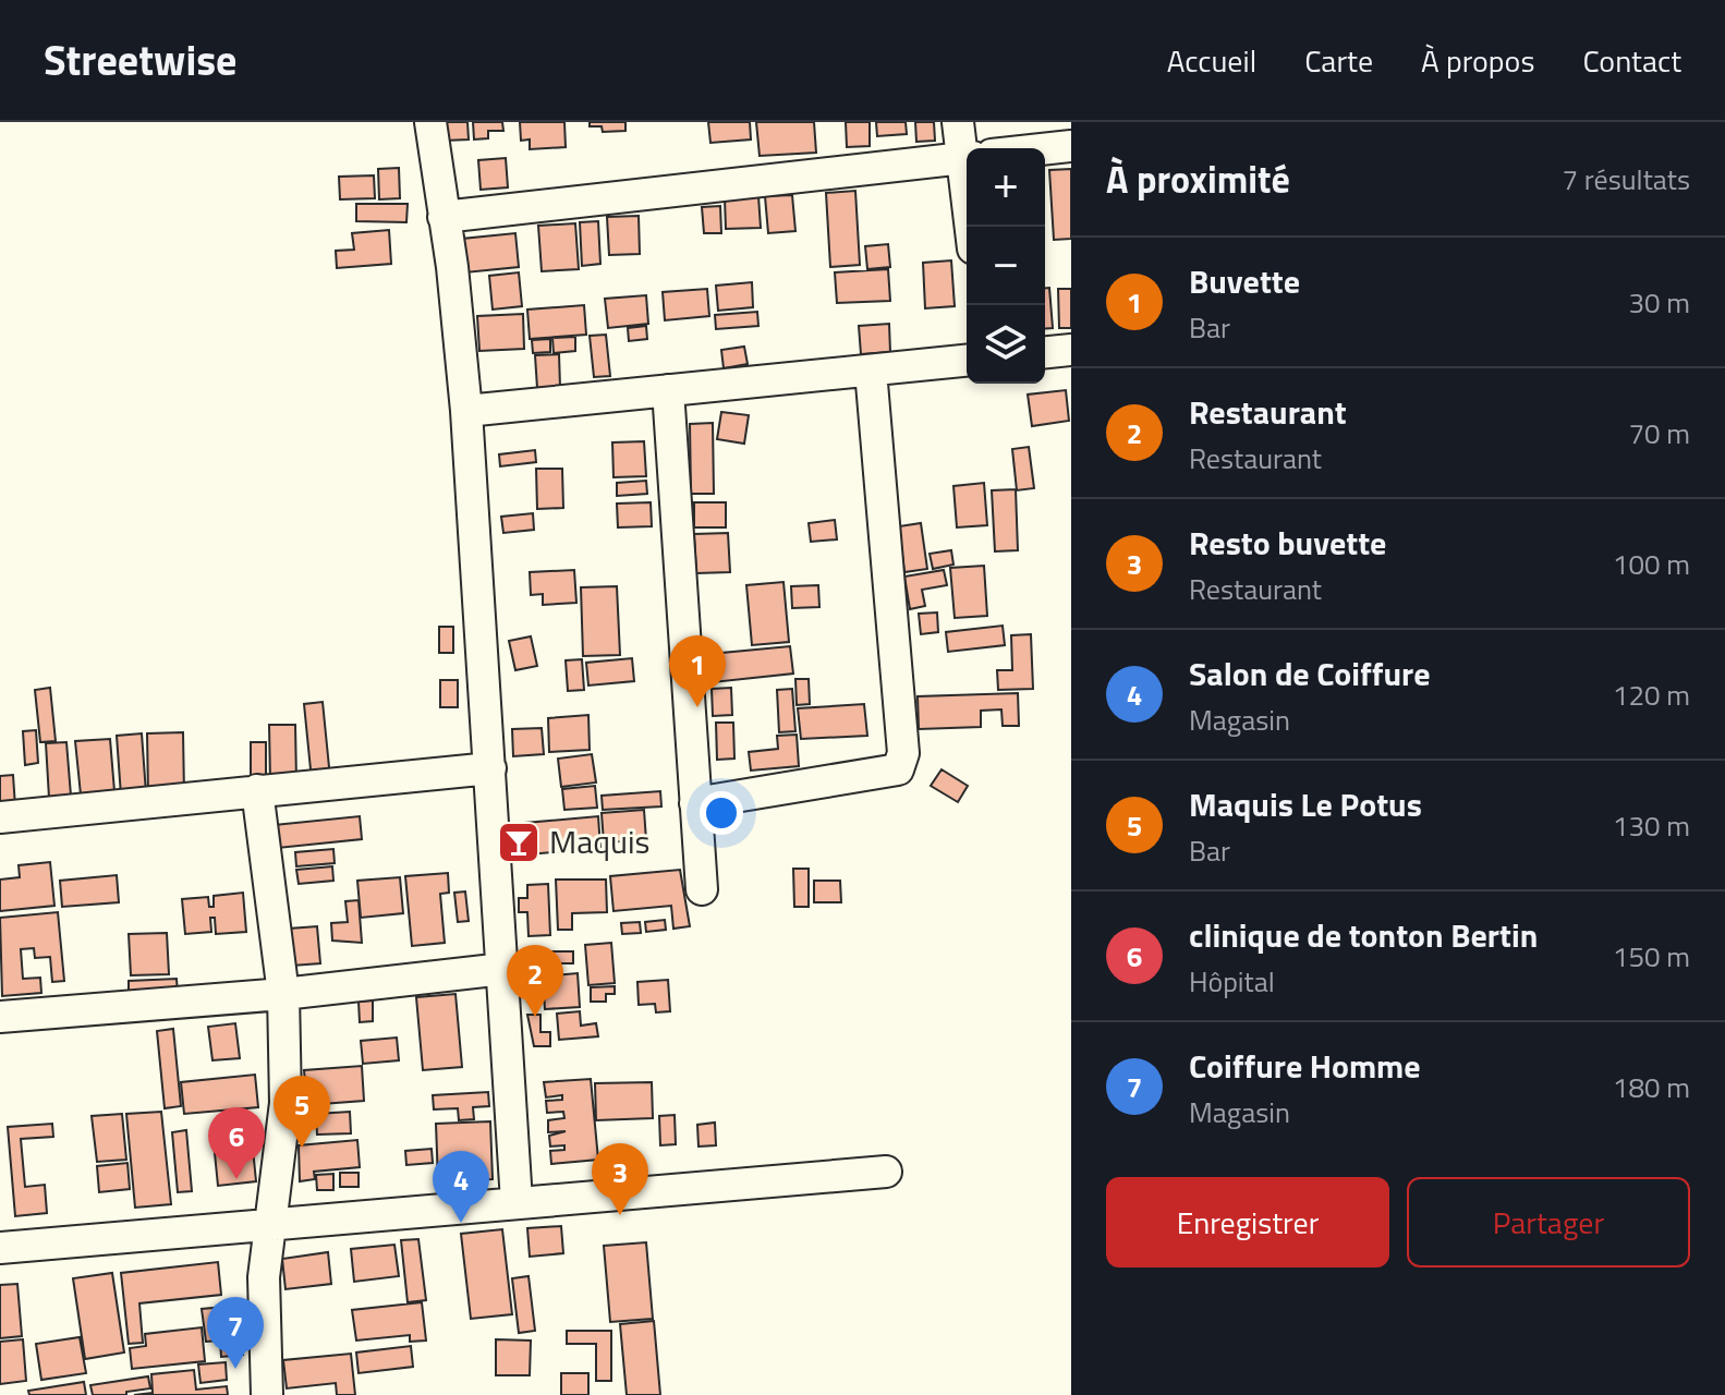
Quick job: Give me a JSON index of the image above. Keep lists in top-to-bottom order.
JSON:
{
  "places": {
    "bar": ["Maquis"]
  },
  "page": {
    "header": "Streetwise",
    "nav": [
      "Accueil",
      "Carte",
      "À propos",
      "Contact"
    ],
    "heading": ["À proximité", "7 résultats"],
    "map_buttons": ["+", "−"],
    "list": [
      {
        "mark": "1",
        "name": "Buvette",
        "note": "Bar",
        "value": "30 m"
      },
      {
        "mark": "2",
        "name": "Restaurant",
        "note": "Restaurant",
        "value": "70 m"
      },
      {
        "mark": "3",
        "name": "Resto buvette",
        "note": "Restaurant",
        "value": "100 m"
      },
      {
        "mark": "4",
        "name": "Salon de Coiffure",
        "note": "Magasin",
        "value": "120 m"
      },
      {
        "mark": "5",
        "name": "Maquis Le Potus",
        "note": "Bar",
        "value": "130 m"
      },
      {
        "mark": "6",
        "name": "clinique de tonton Bertin",
        "note": "Hôpital",
        "value": "150 m"
      },
      {
        "mark": "7",
        "name": "Coiffure Homme",
        "note": "Magasin",
        "value": "180 m"
      }
    ],
    "pins": [
      "1",
      "2",
      "5",
      "6",
      "3",
      "4",
      "7"
    ],
    "buttons": ["Enregistrer", "Partager"]
  }
}
